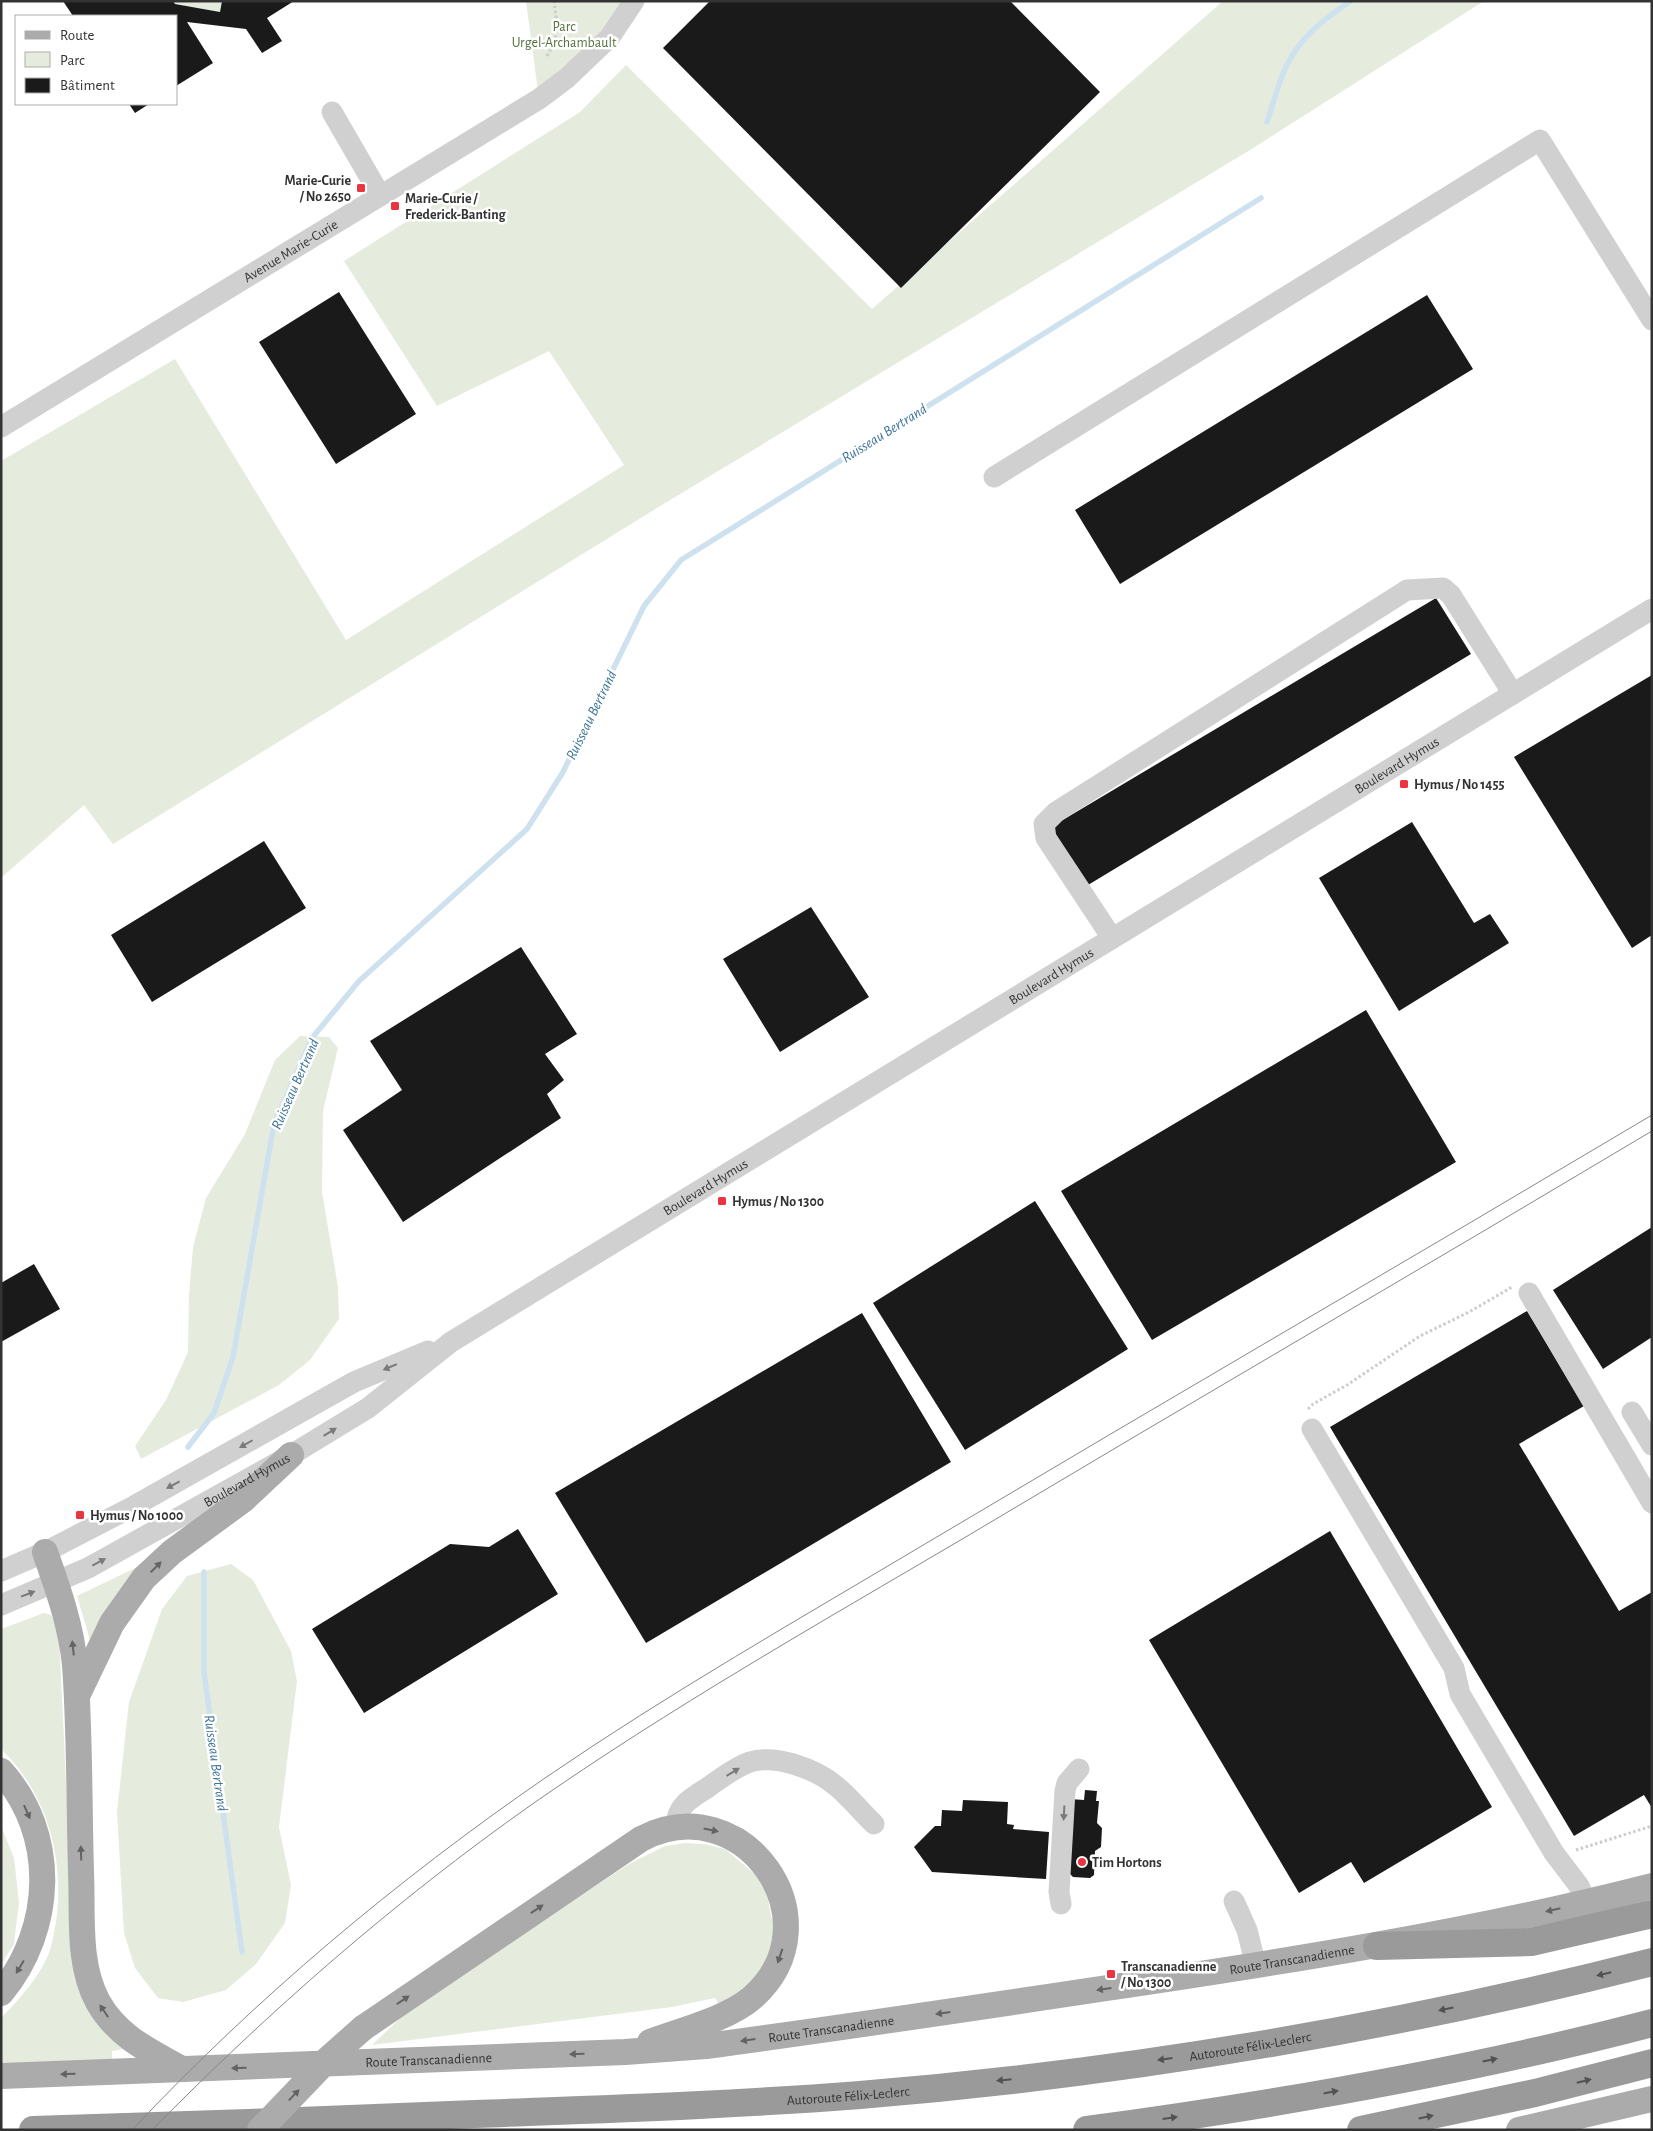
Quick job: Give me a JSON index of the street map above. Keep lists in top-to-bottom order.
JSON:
{
  "streets": {
    "highway": ["Autoroute Félix-Leclerc"],
    "main road": ["Route Transcanadienne"],
    "street": ["Avenue Marie-Curie", "Boulevard Hymus"]
  },
  "one_way": ["Route Transcanadienne"],
  "water": ["Ruisseau Bertrand"],
  "parks": ["Parc Urgel-Archambault"],
  "places": {
    "transit": [
      "Marie-Curie / No 2650",
      "Marie-Curie / Frederick-Banting",
      "Hymus / No 1455",
      "Hymus / No 1300",
      "Hymus / No 1000",
      "Transcanadienne / No 1300"
    ],
    "other": ["Tim Hortons"]
  },
  "legend": ["Route", "Parc", "Bâtiment"]
}
